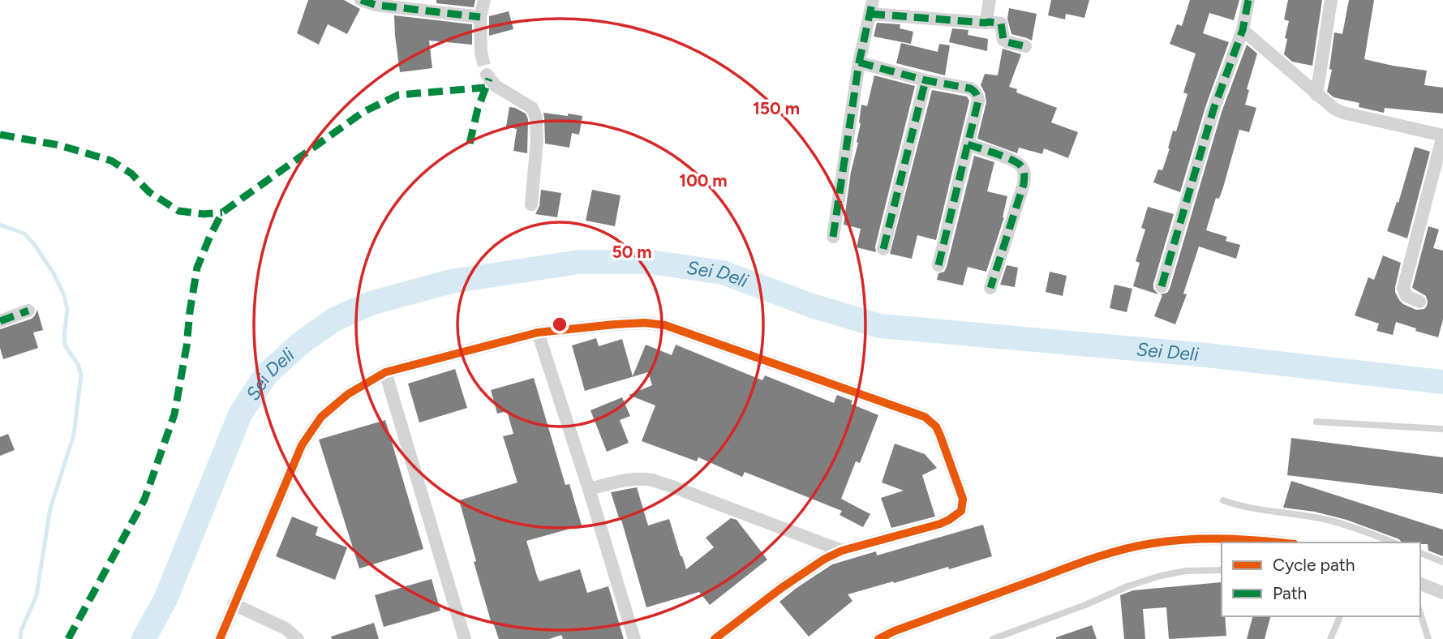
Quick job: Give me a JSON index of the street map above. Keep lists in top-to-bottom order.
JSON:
{
  "water": ["Sei Deli"],
  "legend": ["Cycle path", "Path"],
  "rings": ["150 m", "100 m", "50 m"]
}
